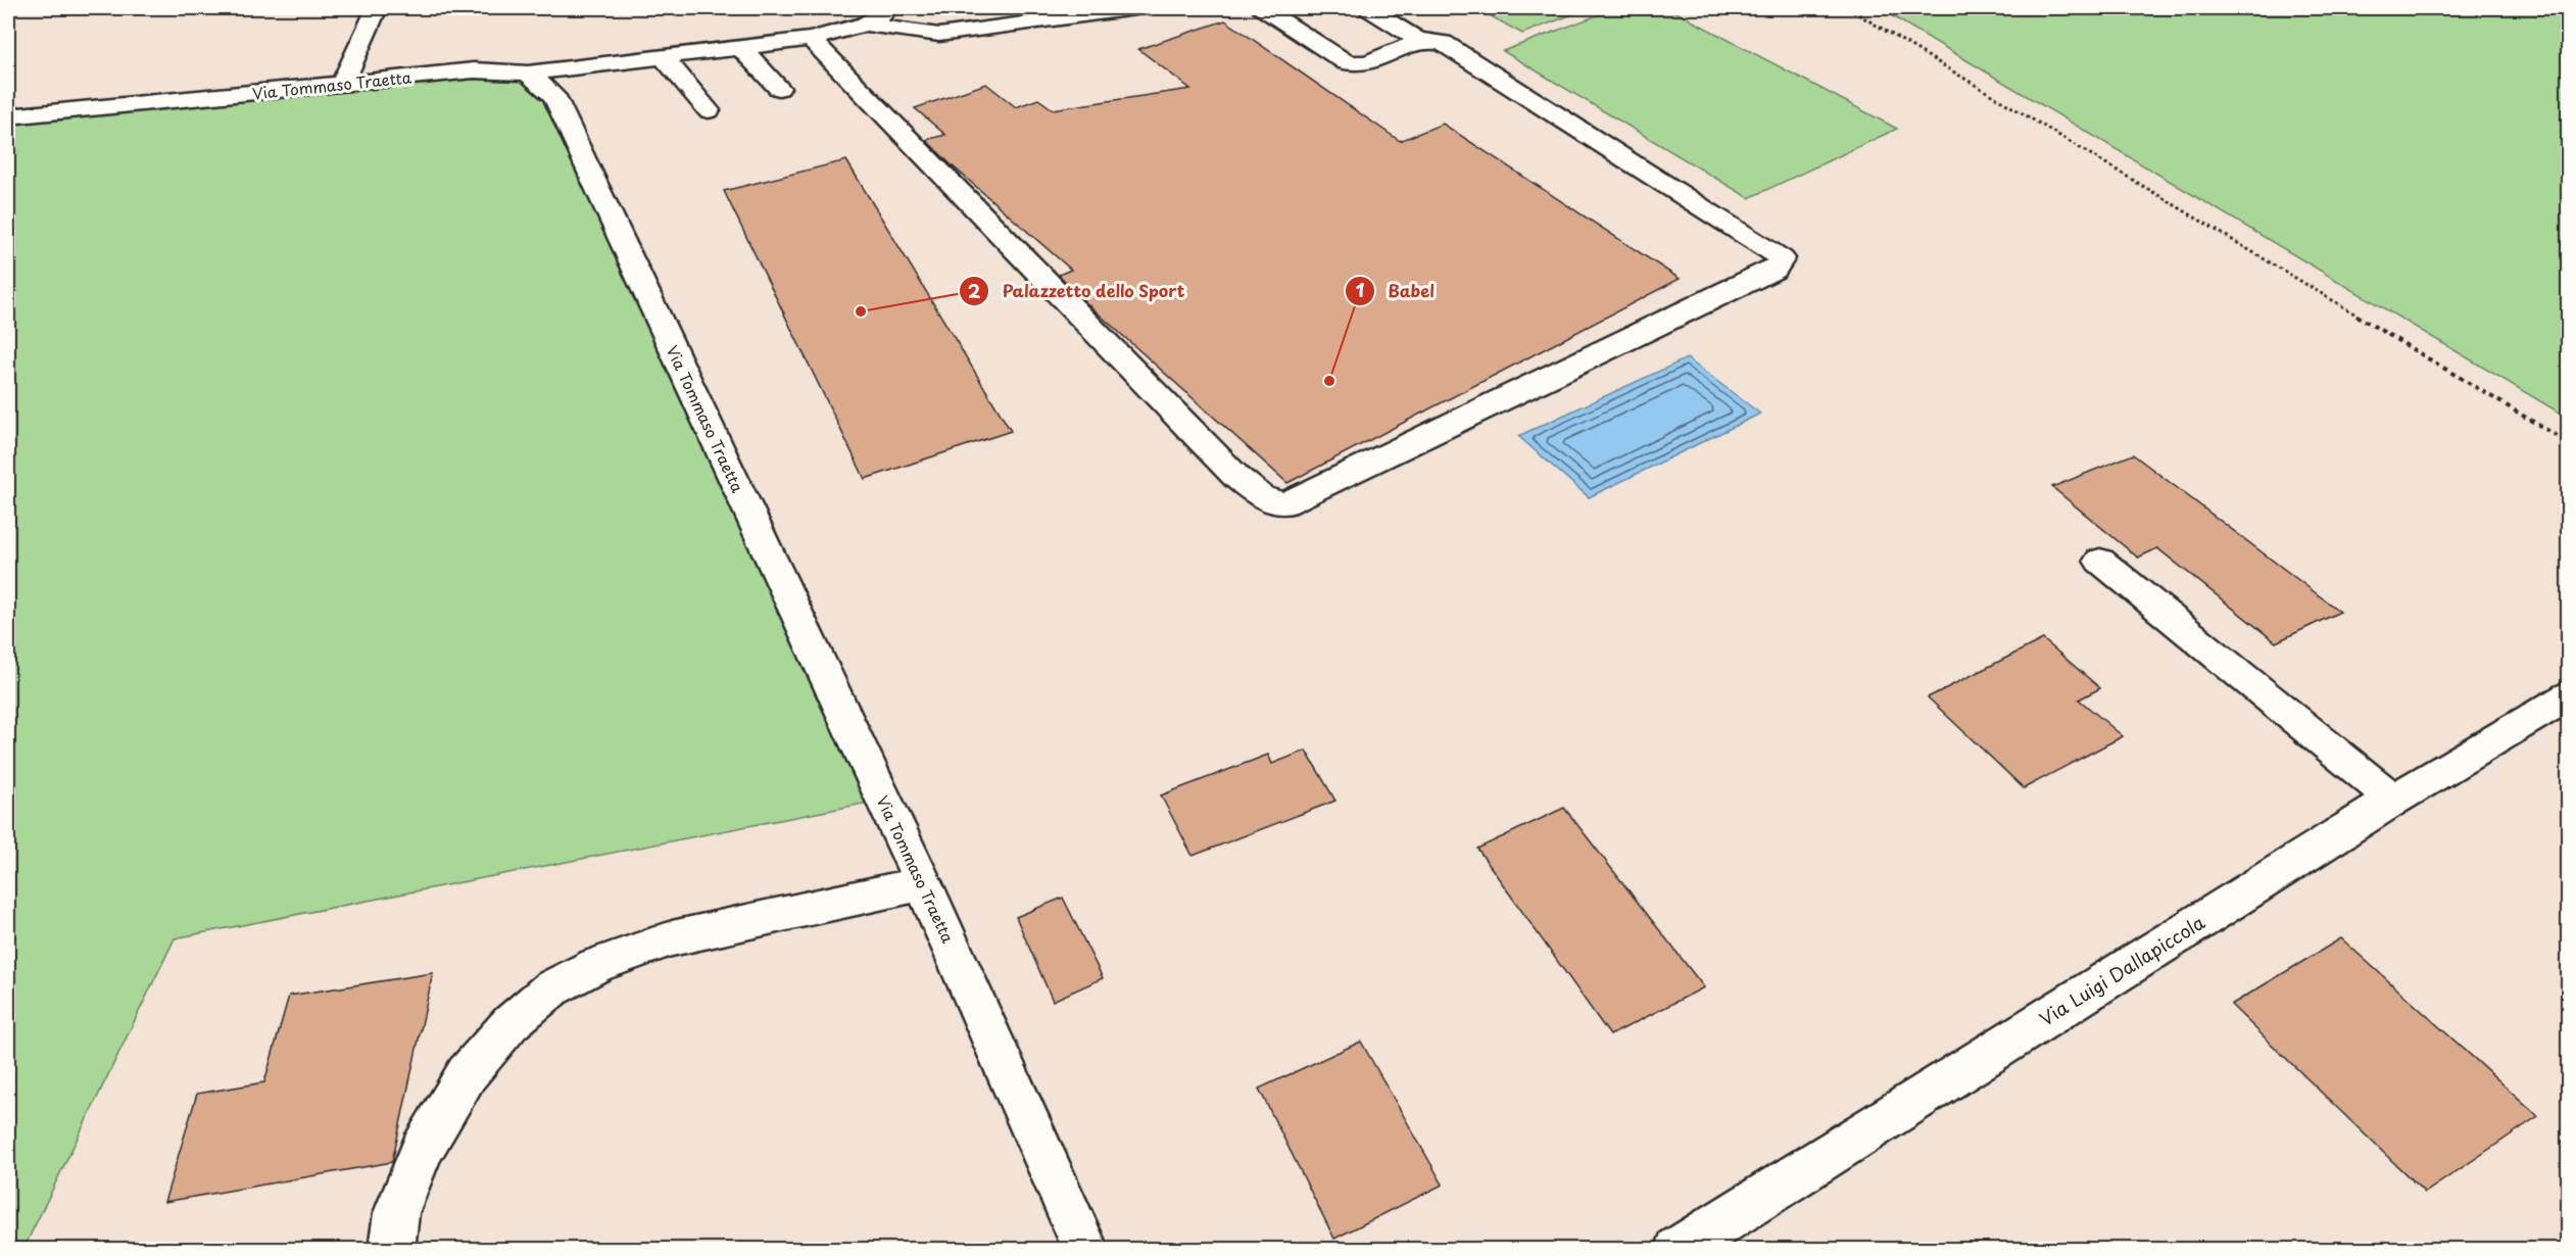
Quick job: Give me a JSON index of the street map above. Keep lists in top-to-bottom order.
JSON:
{
  "streets": {
    "street": ["Via Tommaso Traetta", "Via Luigi Dallapiccola"]
  },
  "places": ["Palazzetto dello Sport", "Babel"]
}
